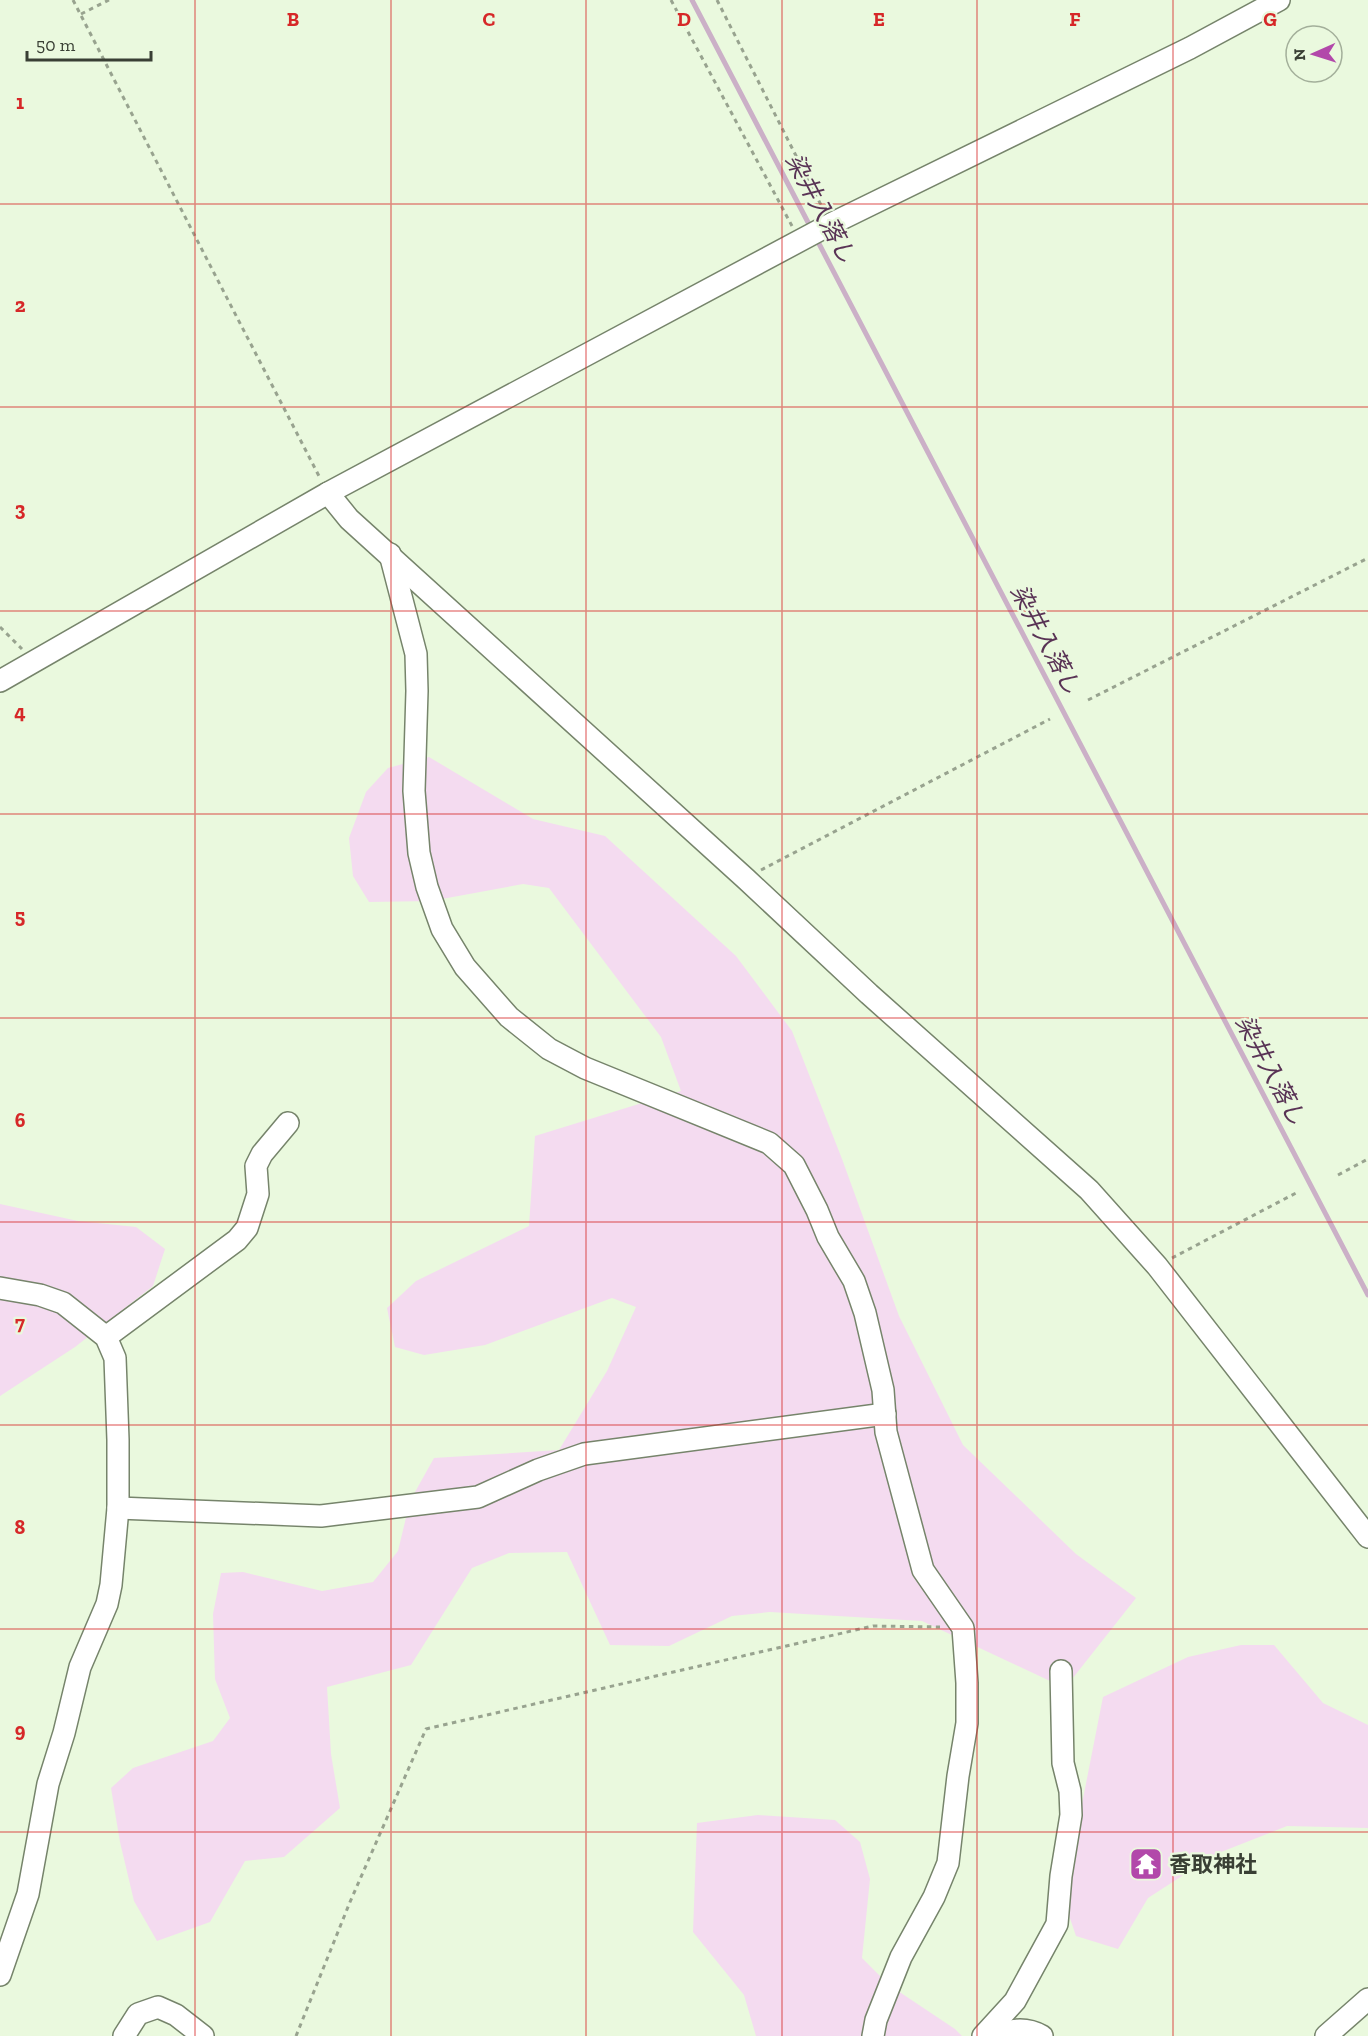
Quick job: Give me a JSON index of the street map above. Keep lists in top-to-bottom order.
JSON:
{
  "water": ["染井入落し"],
  "places": {
    "temple": ["香取神社"]
  },
  "scale_bar": "50 m",
  "north": "left",
  "grid": {
    "columns": [
      "B",
      "C",
      "D",
      "E",
      "F",
      "G"
    ],
    "rows": [
      "1",
      "2",
      "3",
      "4",
      "5",
      "6",
      "7",
      "8",
      "9"
    ]
  }
}
